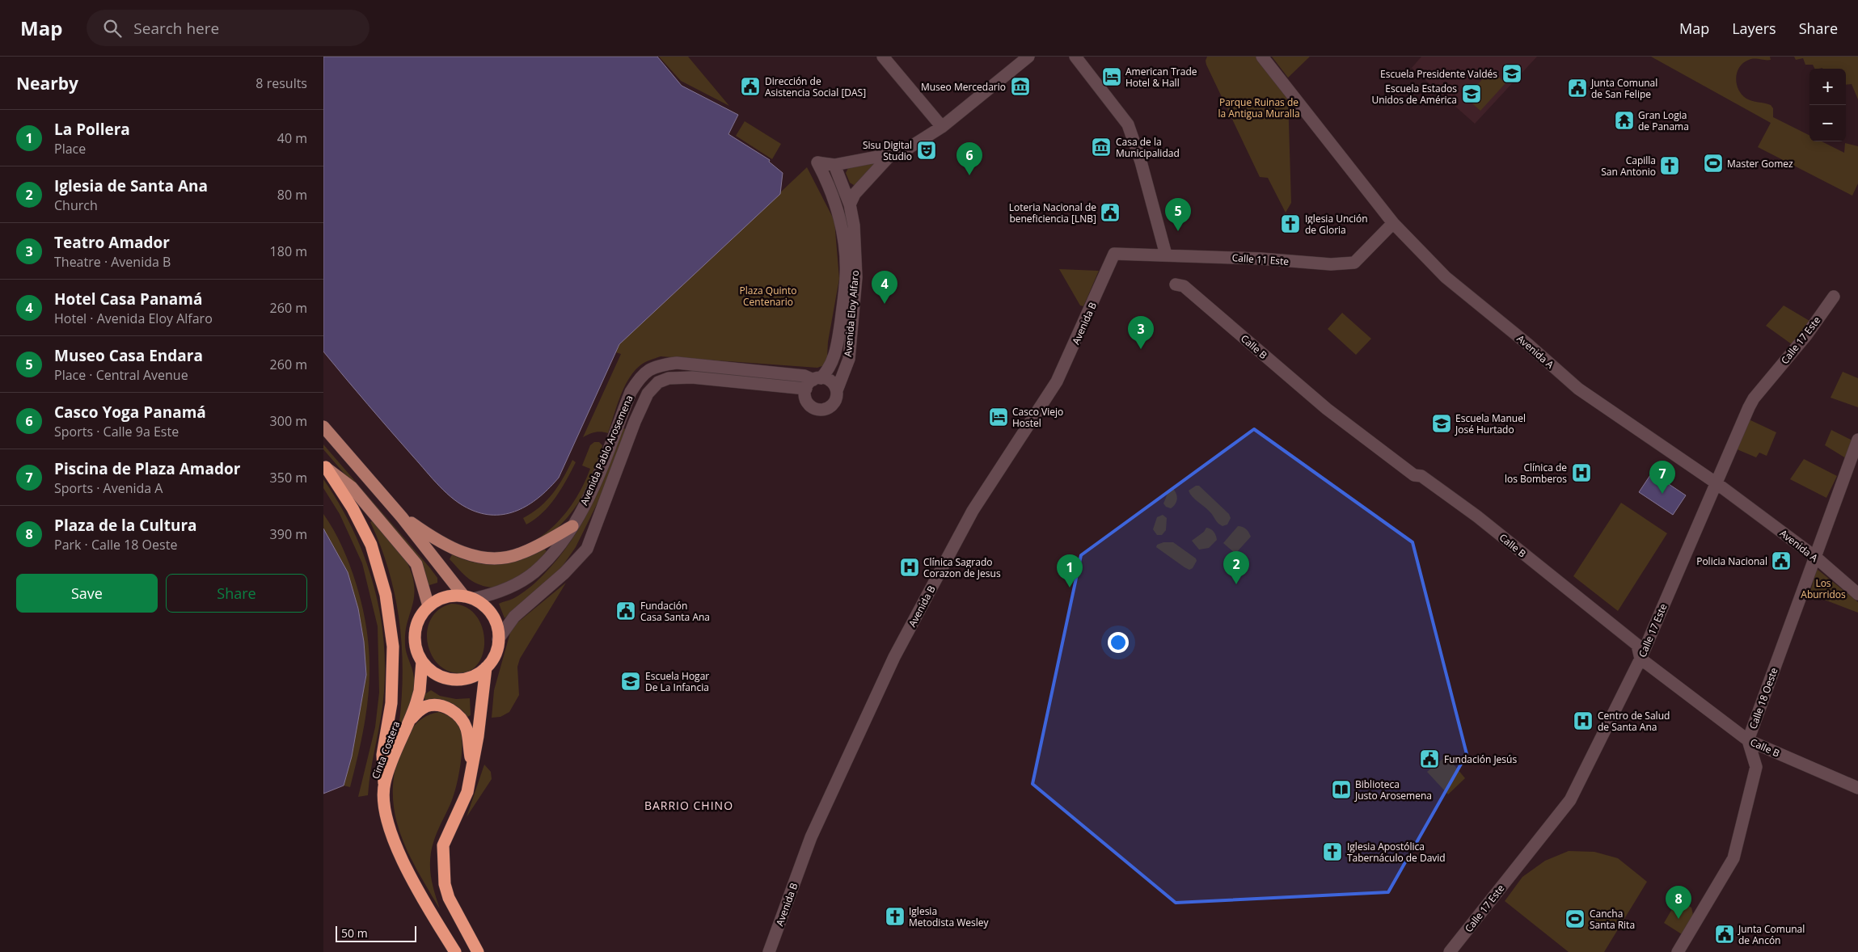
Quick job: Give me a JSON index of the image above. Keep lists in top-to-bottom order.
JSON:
{
  "streets": {
    "highway": ["Cinta Costera"],
    "street": [
      "Calle 11 Este",
      "Avenida Eloy Alfaro",
      "Avenida B",
      "Calle 17 Este",
      "Calle B",
      "Avenida A",
      "Avenida Pablo Arosemena",
      "Calle 18 Oeste"
    ]
  },
  "crossings": [
    ["Calle 11 Este", "Avenida B"],
    ["Calle 11 Este", "Avenida A"],
    ["Avenida Eloy Alfaro", "Avenida Pablo Arosemena"],
    ["Calle 17 Este", "Calle B"],
    ["Calle 17 Este", "Avenida A"],
    ["Calle B", "Calle 18 Oeste"],
    ["Avenida A", "Calle 18 Oeste"],
    ["Avenida Pablo Arosemena", "Cinta Costera"]
  ],
  "districts": ["BARRIO CHINO"],
  "parks": ["Parque Ruinas de la Antigua Muralla", "Plaza Quinto Centenario", "Los Aburridos"],
  "places": {
    "school or university": [
      "Escuela Presidente Valdés",
      "Escuela Estados Unidos de América",
      "Escuela Manuel José Hurtado",
      "Escuela Hogar De La Infancia"
    ],
    "hotel": ["American Trade Hotel & Hall", "Casco Viejo Hostel"],
    "public building": [
      "Dirección de Asistencia Social [DAS]",
      "Junta Comunal de San Felipe",
      "Loteria Nacional de beneficiencia [LNB]",
      "Policia Nacional",
      "Fundación Casa Santa Ana",
      "Fundación Jesús",
      "Junta Comunal de Ancón"
    ],
    "museum": ["Museo Mercedario", "Casa de la Municipalidad"],
    "temple": ["Gran Logia de Panama"],
    "theatre": ["Sisu Digital Studio"],
    "sports": ["Master Gomez", "Cancha Santa Rita"],
    "church": [
      "Capilla San Antonio",
      "Iglesia Unción de Gloria",
      "Iglesia Apostólica Tabernáculo de David",
      "Iglesia Metodista Wesley"
    ],
    "hospital": ["Clínica de los Bomberos", "Clínica Sagrado Corazon de Jesus", "Centro de Salud de Santa Ana"],
    "library": ["Biblioteca Justo Arosemena"]
  },
  "scale_bar": "50 m",
  "page": {
    "header": "Map",
    "search": "Search here",
    "nav": ["Map", "Layers", "Share"],
    "heading": ["Nearby", "8 results"],
    "map_buttons": ["+", "−"],
    "list": [
      {
        "mark": "1",
        "name": "La Pollera",
        "note": "Place",
        "value": "40 m"
      },
      {
        "mark": "2",
        "name": "Iglesia de Santa Ana",
        "note": "Church",
        "value": "80 m"
      },
      {
        "mark": "3",
        "name": "Teatro Amador",
        "note": "Theatre · Avenida B",
        "value": "180 m"
      },
      {
        "mark": "4",
        "name": "Hotel Casa Panamá",
        "note": "Hotel · Avenida Eloy Alfaro",
        "value": "260 m"
      },
      {
        "mark": "5",
        "name": "Museo Casa Endara",
        "note": "Place · Central Avenue",
        "value": "260 m"
      },
      {
        "mark": "6",
        "name": "Casco Yoga Panamá",
        "note": "Sports · Calle 9a Este",
        "value": "300 m"
      },
      {
        "mark": "7",
        "name": "Piscina de Plaza Amador",
        "note": "Sports · Avenida A",
        "value": "350 m"
      },
      {
        "mark": "8",
        "name": "Plaza de la Cultura",
        "note": "Park · Calle 18 Oeste",
        "value": "390 m"
      }
    ],
    "pins": [
      "6",
      "5",
      "4",
      "3",
      "7",
      "2",
      "1",
      "8"
    ],
    "buttons": ["Save", "Share"],
    "scale": "50 m"
  }
}
